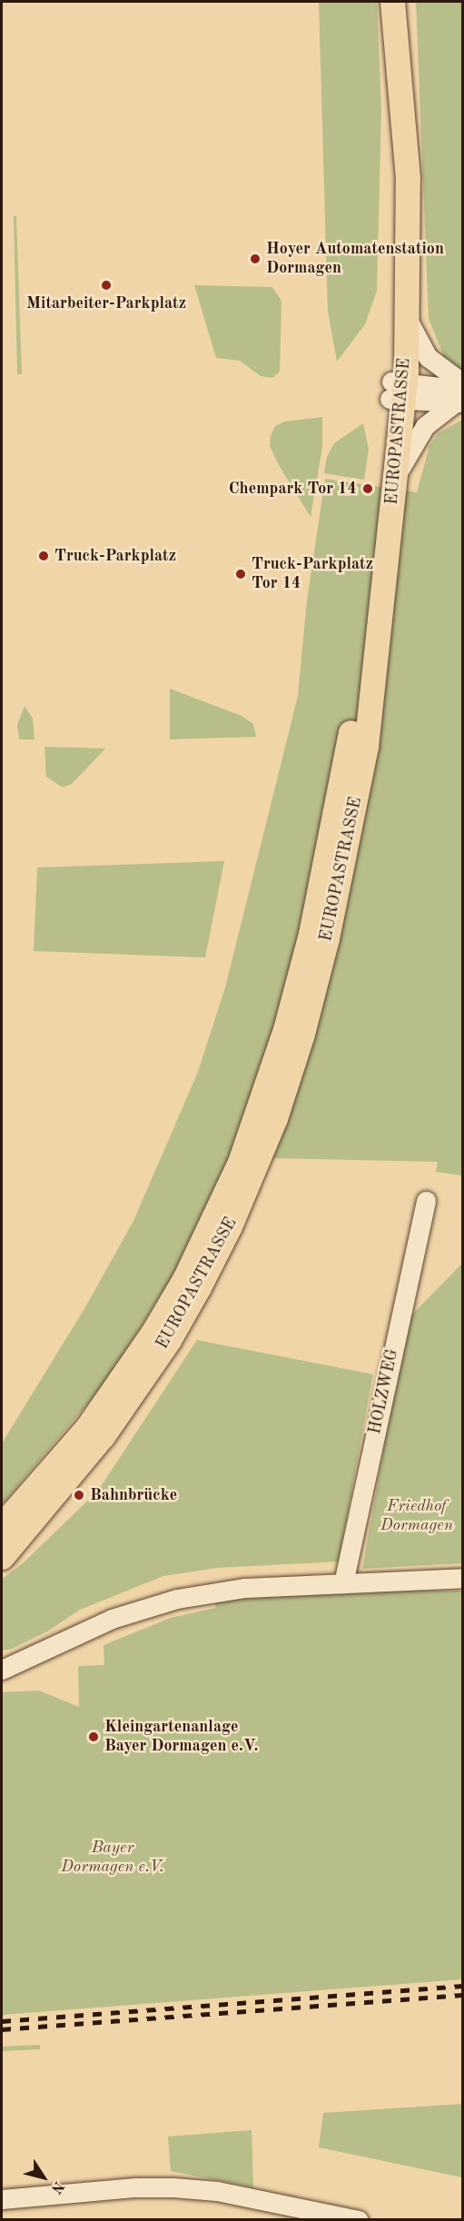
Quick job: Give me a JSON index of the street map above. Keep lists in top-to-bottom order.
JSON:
{
  "streets": {
    "main road": ["EUROPASTRASSE"],
    "street": ["HOLZWEG"]
  },
  "parks": ["Friedhof Dormagen", "Bayer Dormagen e.V."],
  "places": [
    "Hoyer Automatenstation Dormagen",
    "Mitarbeiter-Parkplatz",
    "Chempark Tor 14",
    "Truck-Parkplatz",
    "Truck-Parkplatz Tor 14",
    "Bahnbrücke",
    "Kleingartenanlage Bayer Dormagen e.V."
  ],
  "north": "bottom right"
}
